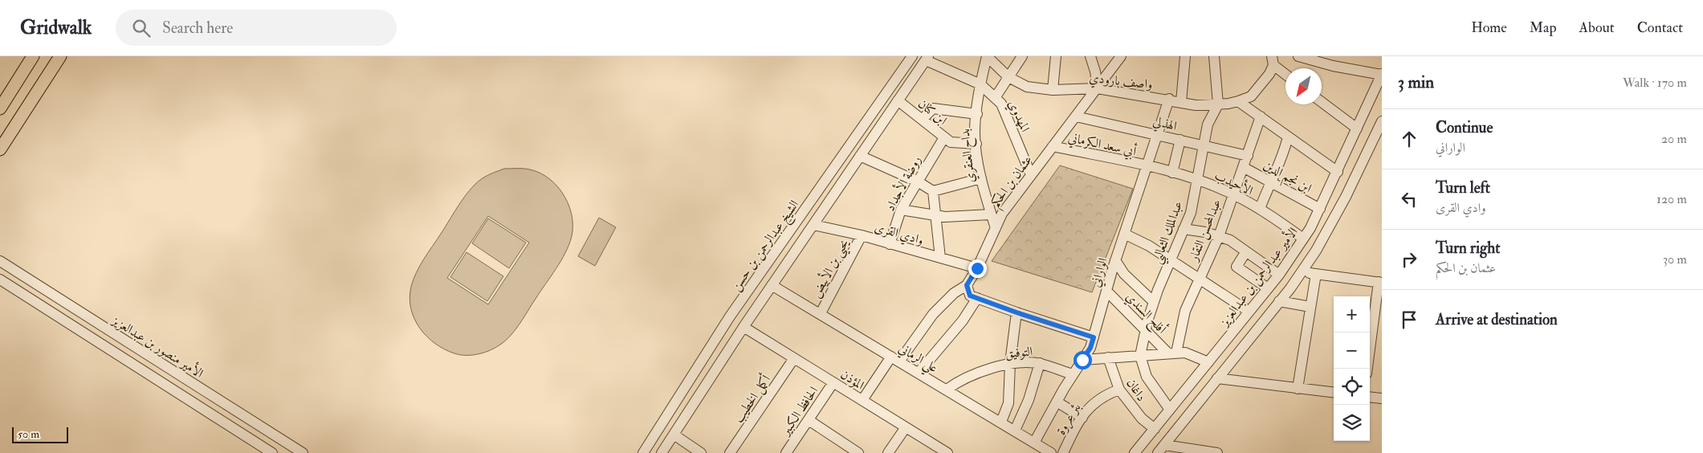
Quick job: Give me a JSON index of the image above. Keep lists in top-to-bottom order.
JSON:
{
  "streets": {
    "street": [
      "واصف بارودي",
      "ابن كنان",
      "المهدوي",
      "الهذلي",
      "أبي سعد الكرماني",
      "بداح العنقري",
      "ابن نجم الدين",
      "عثمان بن الحكم",
      "الأحيدب",
      "روضة الأجداد",
      "عبدالمحسن النقار",
      "عبدالملك الثعالبي",
      "وادي القرى",
      "الشيخ عبدالرحمن بن حسن",
      "يحيى بن الأبيض",
      "الواراني",
      "الأمير عبدالرحمن بن عبدالعزيز",
      "أفلح السندي",
      "الأمير منصور بن عبدالعزيز",
      "التوفيق",
      "علي الرماني",
      "المؤذن",
      "داغان",
      "أكمل الخطيب",
      "الحافظ الكبير",
      "بئر عروة"
    ]
  },
  "crossings": [
    ["واصف بارودي", "بداح العنقري"],
    ["واصف بارودي", "عثمان بن الحكم"],
    ["واصف بارودي", "عبدالملك الثعالبي"],
    ["واصف بارودي", "الواراني"],
    ["ابن كنان", "بداح العنقري"],
    ["ابن كنان", "روضة الأجداد"],
    ["المهدوي", "بداح العنقري"],
    ["المهدوي", "عثمان بن الحكم"],
    ["الهذلي", "عثمان بن الحكم"],
    ["الهذلي", "عبدالمحسن النقار"],
    ["الهذلي", "عبدالملك الثعالبي"],
    ["الهذلي", "الواراني"],
    ["أبي سعد الكرماني", "عثمان بن الحكم"],
    ["أبي سعد الكرماني", "الأحيدب"],
    ["أبي سعد الكرماني", "الواراني"],
    ["بداح العنقري", "عثمان بن الحكم"],
    ["ابن نجم الدين", "عبدالمحسن النقار"],
    ["ابن نجم الدين", "الأمير عبدالرحمن بن عبدالعزيز"],
    ["عثمان بن الحكم", "وادي القرى"],
    ["عثمان بن الحكم", "علي الرماني"],
    ["عثمان بن الحكم", "المؤذن"],
    ["الأحيدب", "عبدالمحسن النقار"],
    ["الأحيدب", "عبدالملك الثعالبي"],
    ["الأحيدب", "الواراني"],
    ["الأحيدب", "الأمير عبدالرحمن بن عبدالعزيز"],
    ["روضة الأجداد", "وادي القرى"],
    ["عبدالمحسن النقار", "أفلح السندي"],
    ["عبدالملك الثعالبي", "الأمير عبدالرحمن بن عبدالعزيز"],
    ["عبدالملك الثعالبي", "أفلح السندي"],
    ["وادي القرى", "يحيى بن الأبيض"],
    ["يحيى بن الأبيض", "علي الرماني"],
    ["الواراني", "أفلح السندي"],
    ["الواراني", "التوفيق"],
    ["الواراني", "علي الرماني"],
    ["الأمير عبدالرحمن بن عبدالعزيز", "داغان"],
    ["التوفيق", "علي الرماني"],
    ["المؤذن", "أكمل الخطيب"],
    ["المؤذن", "الحافظ الكبير"],
    ["داغان", "بئر عروة"]
  ],
  "scale_bar": "50 m",
  "north": "bottom left",
  "page": {
    "header": "Gridwalk",
    "search": "Search here",
    "nav": [
      "Home",
      "Map",
      "About",
      "Contact"
    ],
    "heading": ["3 min", "Walk · 170 m"],
    "list": [
      ["Continue", "الواراني", "20 m"],
      ["Turn left", "وادي القرى", "120 m"],
      ["Turn right", "عثمان بن الحكم", "30 m"],
      "Arrive at destination"
    ],
    "map_buttons": ["+", "−"],
    "scale": "50 m"
  }
}
